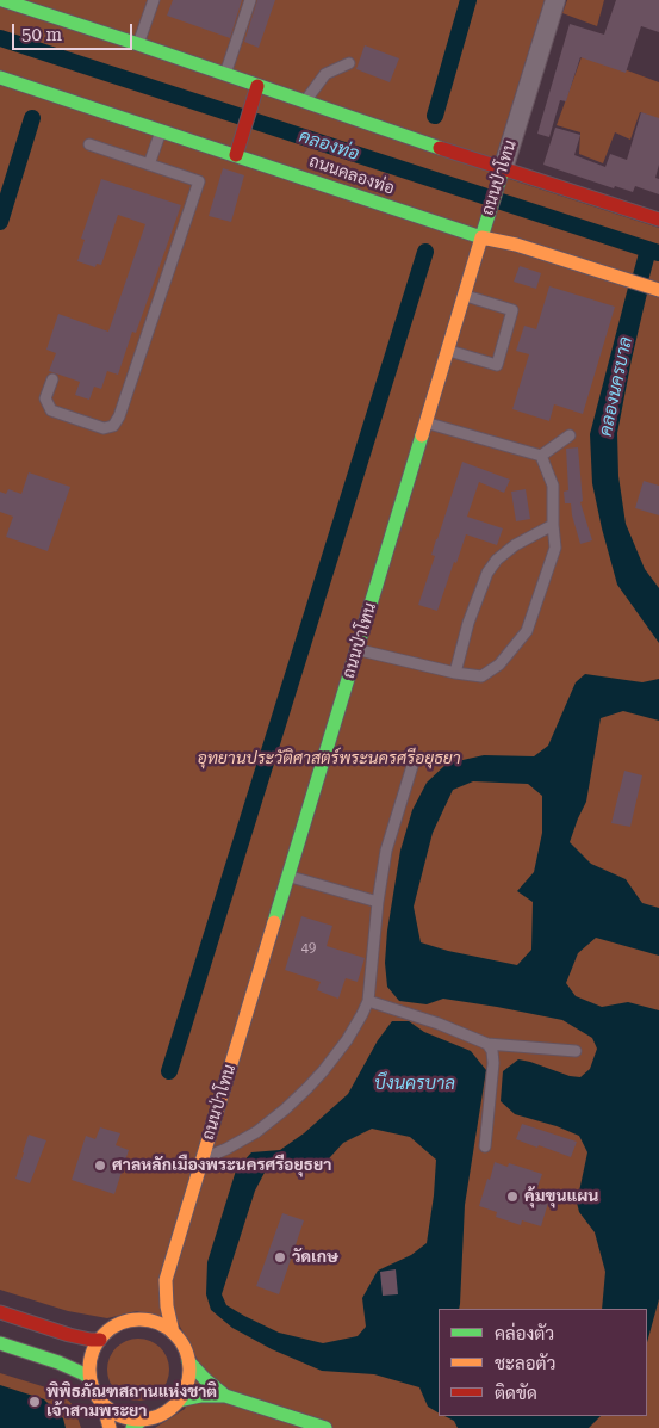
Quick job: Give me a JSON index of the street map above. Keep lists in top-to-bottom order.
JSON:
{
  "streets": {
    "main road": ["ถนนคลองท่อ", "ถนนป่าโทน"]
  },
  "crossings": [
    ["ถนนคลองท่อ", "ถนนป่าโทน"]
  ],
  "water": ["คลองท่อ", "คลองนครบาล", "บึงนครบาล"],
  "parks": ["อุทยานประวัติศาสตร์พระนครศรีอยุธยา"],
  "places": [
    "ศาลหลักเมืองพระนครศรีอยุธยา",
    "คุ้มขุนแผน",
    "วัดเกษ",
    "พิพิธภัณฑสถานแห่งชาติ เจ้าสามพระยา"
  ],
  "house_numbers": ["49"],
  "legend": ["คล่องตัว", "ชะลอตัว", "ติดขัด"],
  "scale_bar": "50 m"
}
